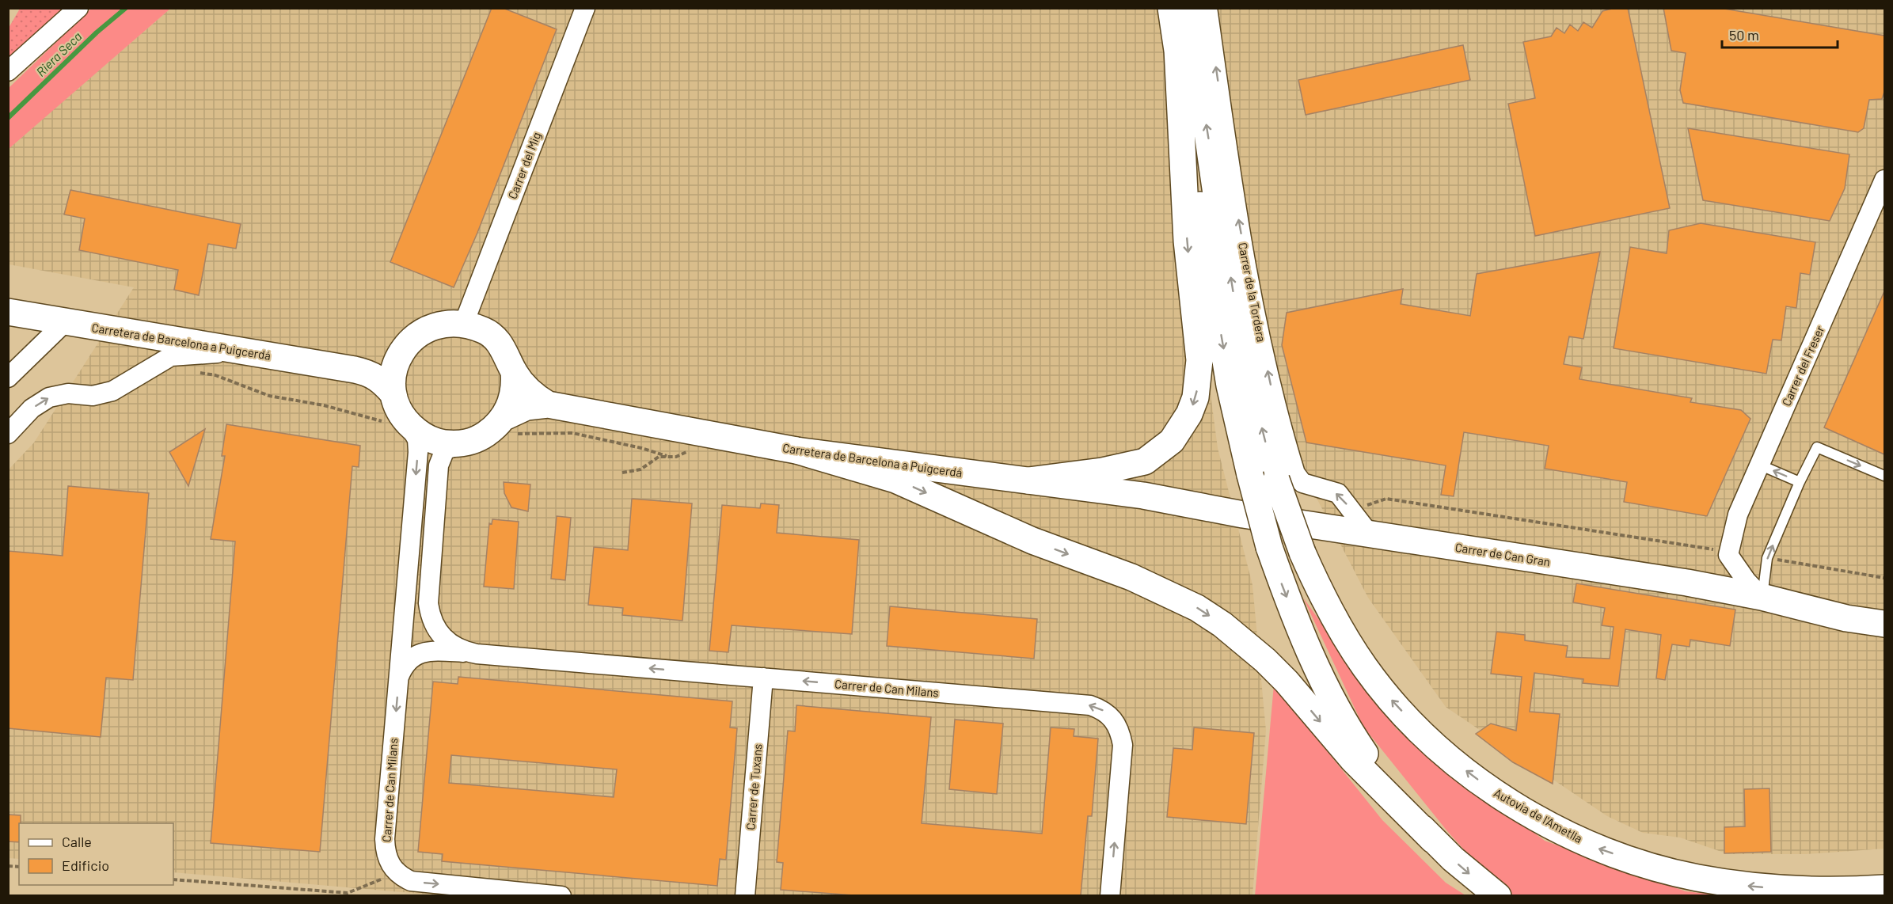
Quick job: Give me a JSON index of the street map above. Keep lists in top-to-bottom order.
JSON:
{
  "streets": {
    "main road": ["Carretera de Barcelona a Puigcerdá", "Carrer de Can Gran", "Autovia de l'Ametlla"],
    "street": [
      "Carrer del Mig",
      "Carrer de la Tordera",
      "Carrer del Freser",
      "Carrer de Can Milans",
      "Carrer de Tuxans"
    ]
  },
  "crossings": [
    ["Carrer del Mig", "Carretera de Barcelona a Puigcerdá"],
    ["Carrer del Mig", "Carrer de Can Milans"],
    ["Carrer de la Tordera", "Carrer de Can Gran"],
    ["Carretera de Barcelona a Puigcerdá", "Carrer de Can Gran"],
    ["Carretera de Barcelona a Puigcerdá", "Carrer de Can Milans"],
    ["Carrer del Freser", "Carrer de Can Gran"],
    ["Carrer de Can Milans", "Carrer de Tuxans"]
  ],
  "one_way": ["Carrer de la Tordera"],
  "water": ["Riera Seca"],
  "legend": ["Calle", "Edificio"],
  "scale_bar": "50 m"
}
